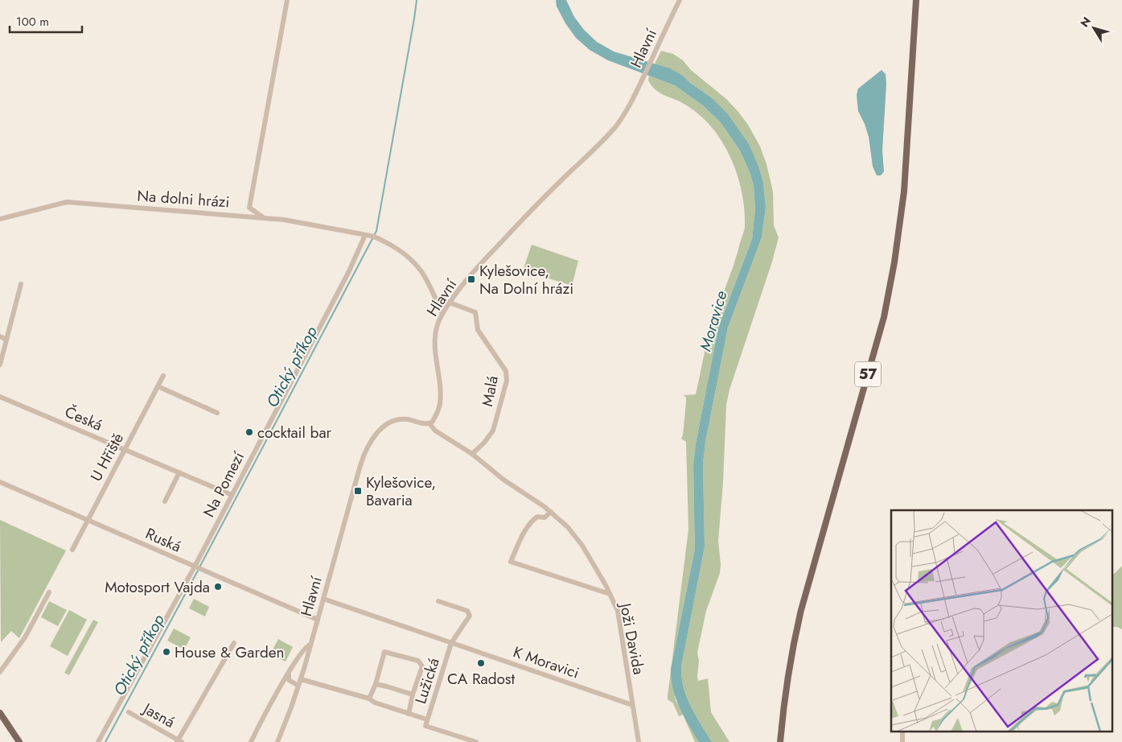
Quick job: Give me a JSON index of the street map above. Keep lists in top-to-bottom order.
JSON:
{
  "streets": {
    "main road": ["57"],
    "street": [
      "Hlavní",
      "Na dolni hrázi",
      "Malá",
      "Česká",
      "U Hřiště",
      "Na Pomezí",
      "Ruská",
      "Joži Davida",
      "K Moravici",
      "Lužická",
      "Jasná"
    ]
  },
  "crossings": [
    ["Hlavní", "Na dolni hrázi"],
    ["Hlavní", "Malá"],
    ["Hlavní", "Ruská"],
    ["Hlavní", "Joži Davida"],
    ["Na dolni hrázi", "Na Pomezí"],
    ["Malá", "Joži Davida"],
    ["Česká", "U Hřiště"],
    ["Česká", "Na Pomezí"],
    ["U Hřiště", "Ruská"],
    ["Na Pomezí", "Ruská"],
    ["Joži Davida", "K Moravici"],
    ["K Moravici", "Lužická"]
  ],
  "water": ["Moravice", "Otický příkop"],
  "places": {
    "transit": ["Kylešovice, Na Dolní hrázi", "Kylešovice, Bavaria"],
    "other": [
      "cocktail bar",
      "Motosport Vajda",
      "House & Garden",
      "CA Radost"
    ]
  },
  "scale_bar": "100 m",
  "north": "top left"
}
